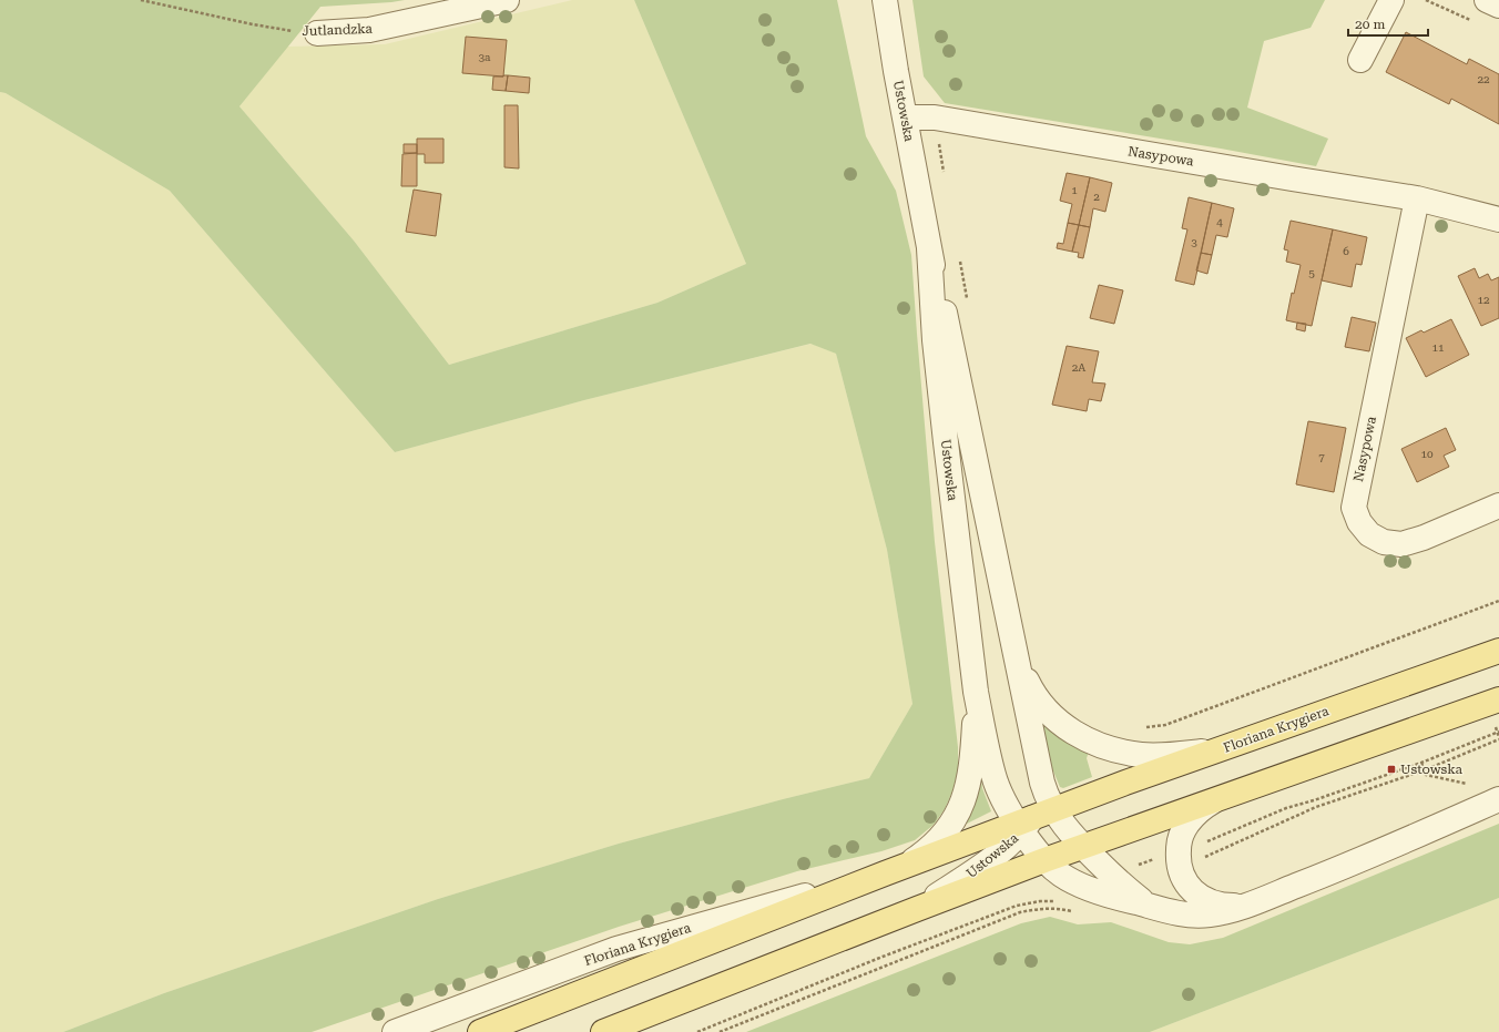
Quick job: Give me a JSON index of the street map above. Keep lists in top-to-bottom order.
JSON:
{
  "streets": {
    "main road": ["Floriana Krygiera"],
    "street": ["Jutlandzka", "Ustowska", "Nasypowa"]
  },
  "crossings": [
    ["Ustowska", "Nasypowa"],
    ["Ustowska", "Floriana Krygiera"]
  ],
  "places": {
    "transit": ["Ustowska"]
  },
  "house_numbers": [
    "3a",
    "22",
    "1",
    "2",
    "4",
    "3",
    "6",
    "5",
    "12",
    "11",
    "2A",
    "10",
    "7"
  ],
  "scale_bar": "20 m"
}
